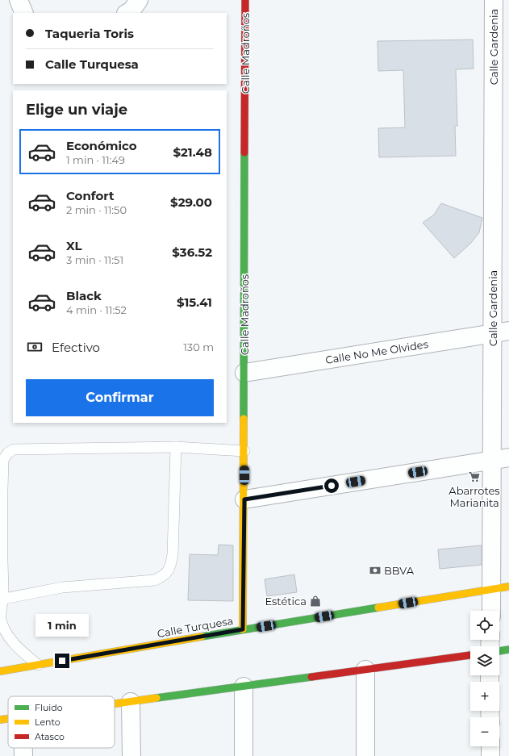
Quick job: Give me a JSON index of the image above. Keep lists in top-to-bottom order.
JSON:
{
  "streets": {
    "main road": ["Calle Madroños", "Calle Turquesa"],
    "street": ["Calle Gardenia", "Calle No Me Olvides"]
  },
  "crossings": [
    ["Calle Gardenia", "Calle No Me Olvides"],
    ["Calle Gardenia", "Calle Turquesa"],
    ["Calle Madroños", "Calle No Me Olvides"],
    ["Calle Madroños", "Calle Turquesa"]
  ],
  "places": {
    "supermarket": ["Abarrotes Marianita"],
    "bank": ["BBVA"],
    "shop": ["Estética"]
  },
  "legend": ["Fluido", "Lento", "Atasco"],
  "page": {
    "banner": ["Taqueria Toris", "Calle Turquesa"],
    "heading": "Elige un viaje",
    "list": [
      {
        "name": "Económico",
        "note": "1 min · 11:49",
        "value": "$21.48"
      },
      {
        "name": "Confort",
        "note": "2 min · 11:50",
        "value": "$29.00"
      },
      {
        "name": "XL",
        "note": "3 min · 11:51",
        "value": "$36.52"
      },
      {
        "name": "Black",
        "note": "4 min · 11:52",
        "value": "$15.41"
      }
    ],
    "pay": ["Efectivo", "130 m"],
    "buttons": "Confirmar",
    "map_buttons": ["+", "−"],
    "bubble": "1 min"
  }
}
